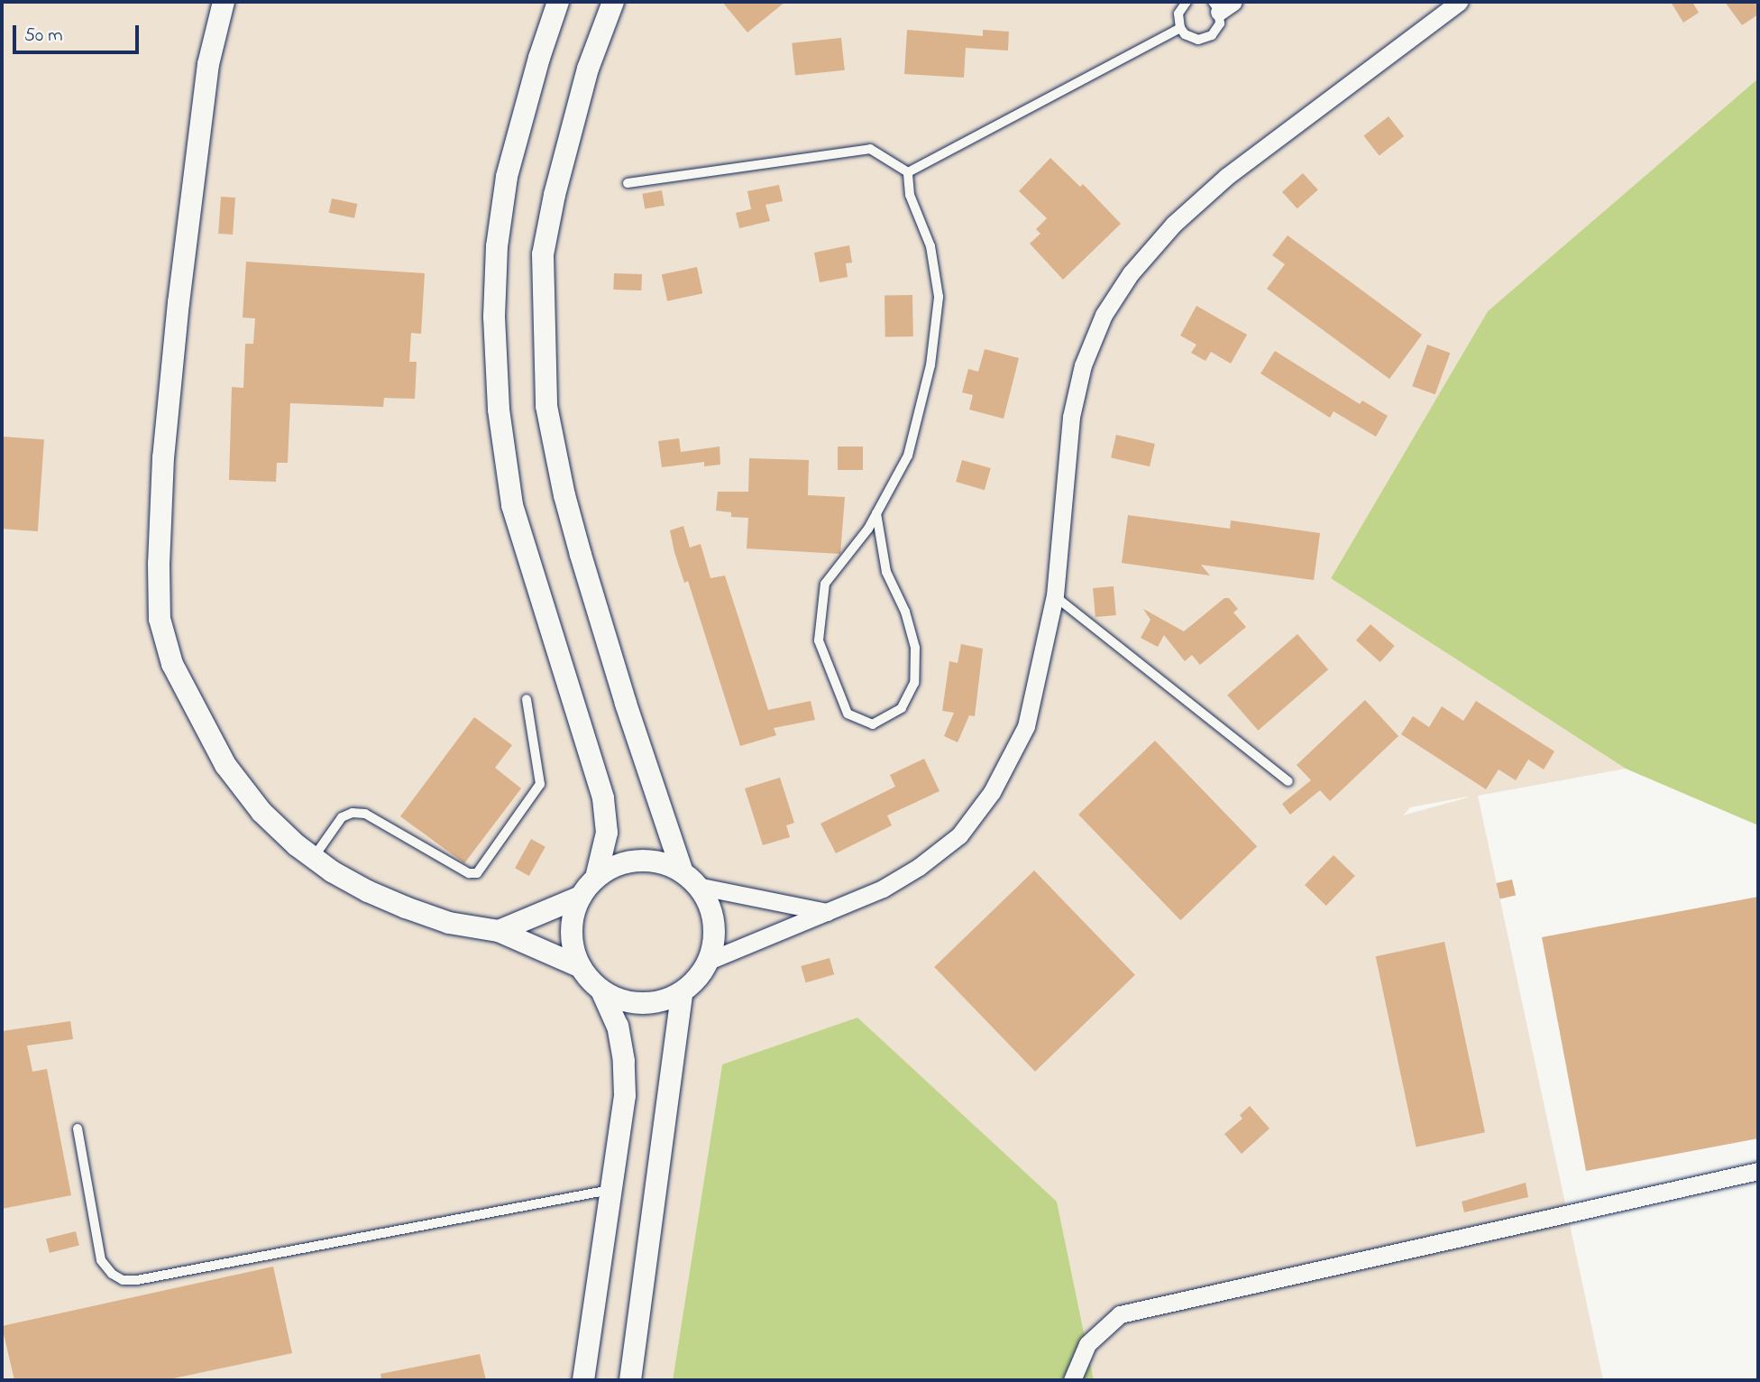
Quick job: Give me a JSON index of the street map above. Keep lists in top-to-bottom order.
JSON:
{
  "scale_bar": "50 m"
}
